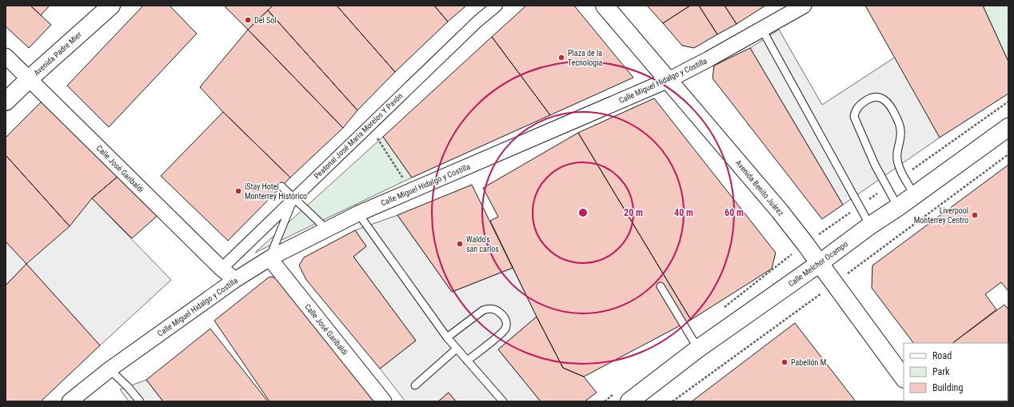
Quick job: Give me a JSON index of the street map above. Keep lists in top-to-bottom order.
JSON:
{
  "streets": {
    "street": [
      "Avenida Padre Mier",
      "Calle Miguel Hidalgo y Costilla",
      "Peatonal José María Morelos Y Pavón",
      "Calle José Garibaldi",
      "Avenida Benito Juárez",
      "Calle Melchor Ocampo"
    ]
  },
  "crossings": [
    ["Avenida Padre Mier", "Calle José Garibaldi"],
    ["Calle Miguel Hidalgo y Costilla", "Calle José Garibaldi"],
    ["Calle Miguel Hidalgo y Costilla", "Avenida Benito Juárez"],
    ["Peatonal José María Morelos Y Pavón", "Calle José Garibaldi"],
    ["Avenida Benito Juárez", "Calle Melchor Ocampo"]
  ],
  "places": [
    "Del Sol",
    "Plaza de la Tecnología",
    "iStay Hotel Monterrey Histórico",
    "Liverpool Monterrey Centro",
    "Waldo's san carlos",
    "Pabellón M"
  ],
  "legend": ["Road", "Park", "Building"],
  "rings": ["20 m", "40 m", "60 m"]
}
